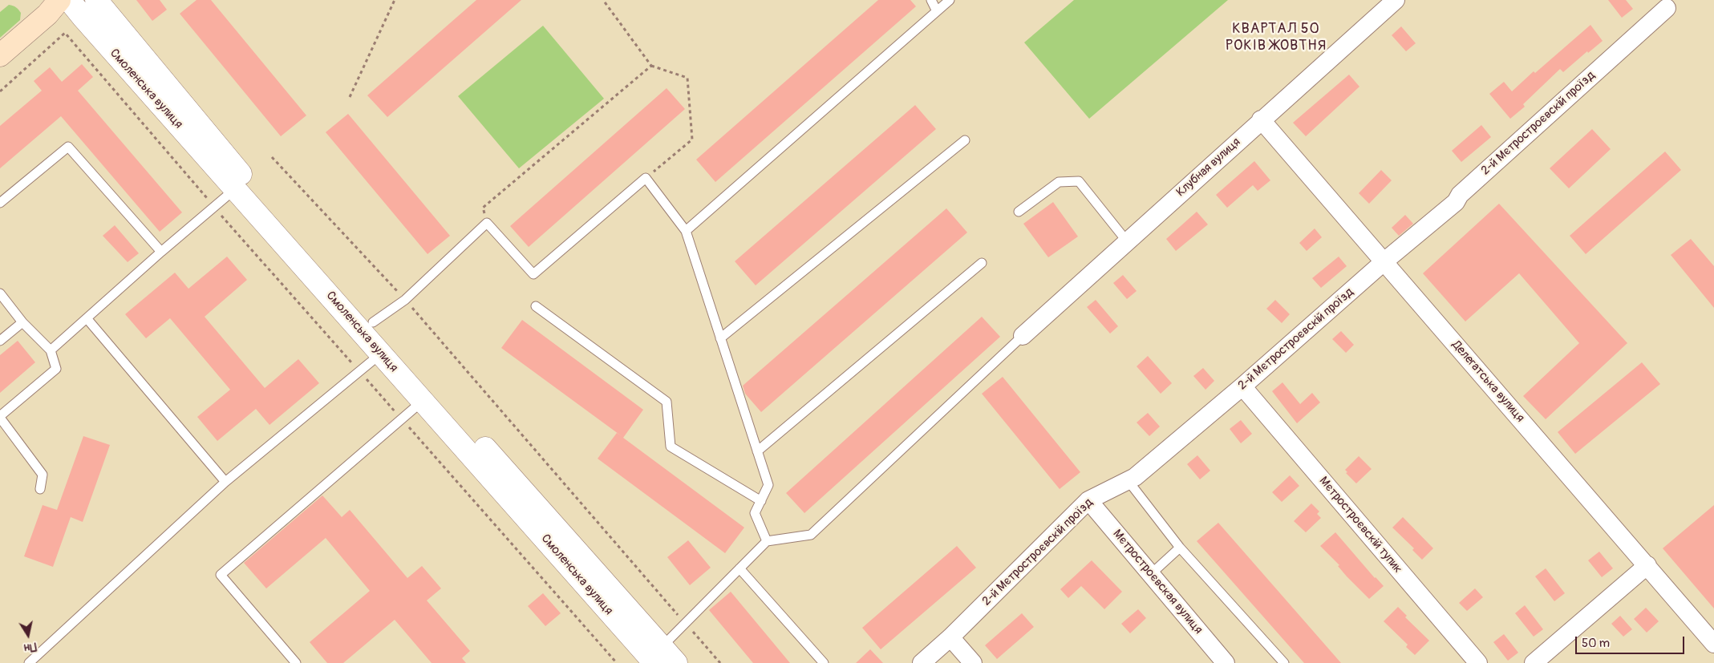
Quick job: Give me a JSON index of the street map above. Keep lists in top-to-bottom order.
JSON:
{
  "streets": {
    "street": [
      "Смоленська вулиця",
      "2-й Мєтростроєвскій проїзд",
      "Клубная вулиця",
      "Делегатська вулиця",
      "Мєтростроєвскій тупик",
      "Мєтростроєвская вулиця"
    ]
  },
  "crossings": [
    ["2-й Мєтростроєвскій проїзд", "Делегатська вулиця"],
    ["2-й Мєтростроєвскій проїзд", "Мєтростроєвскій тупик"],
    ["2-й Мєтростроєвскій проїзд", "Мєтростроєвская вулиця"],
    ["Клубная вулиця", "Делегатська вулиця"]
  ],
  "districts": ["КВАРТАЛ 50 РОКІВ ЖОВТНЯ"],
  "scale_bar": "50 m",
  "north": "bottom"
}
